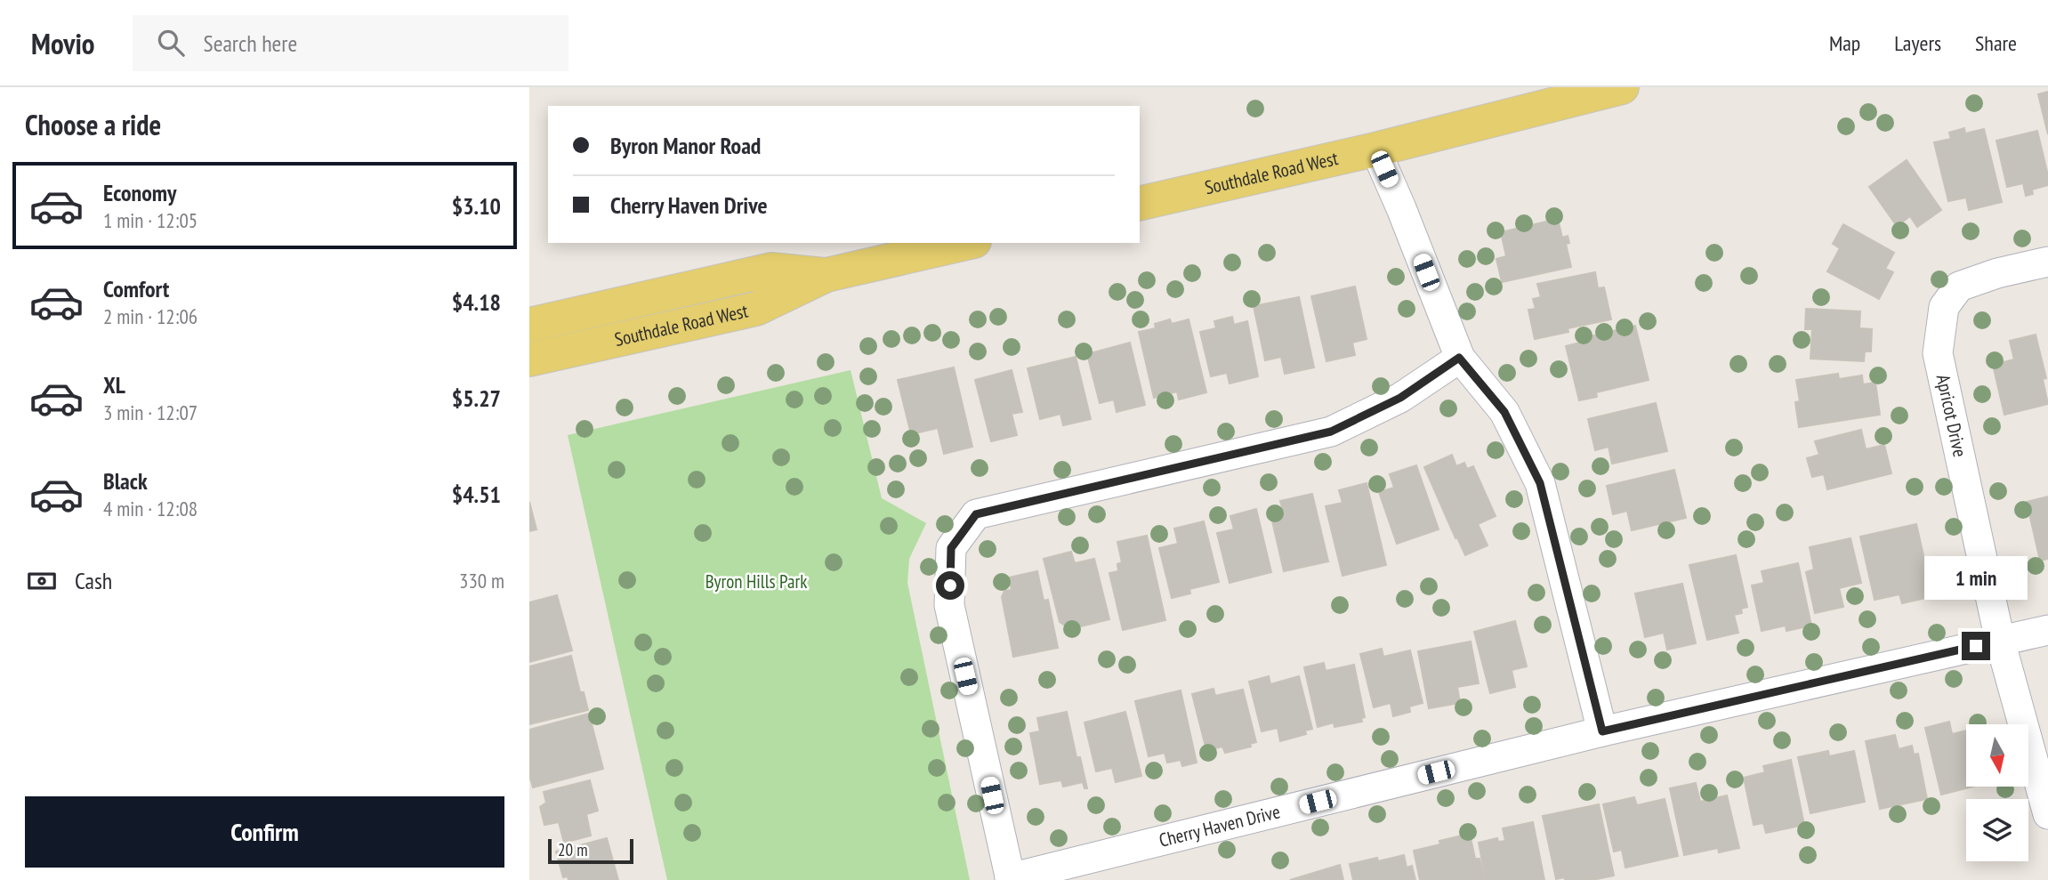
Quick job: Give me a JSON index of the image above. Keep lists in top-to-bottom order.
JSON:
{
  "streets": {
    "main road": ["Southdale Road West"],
    "street": ["Apricot Drive", "Cherry Haven Drive"]
  },
  "crossings": [
    ["Apricot Drive", "Cherry Haven Drive"]
  ],
  "parks": ["Byron Hills Park"],
  "scale_bar": "20 m",
  "north": "bottom",
  "page": {
    "header": "Movio",
    "search": "Search here",
    "nav": ["Map", "Layers", "Share"],
    "heading": "Choose a ride",
    "banner": ["Byron Manor Road", "Cherry Haven Drive"],
    "list": [
      {
        "name": "Economy",
        "note": "1 min · 12:05",
        "value": "$3.10"
      },
      {
        "name": "Comfort",
        "note": "2 min · 12:06",
        "value": "$4.18"
      },
      {
        "name": "XL",
        "note": "3 min · 12:07",
        "value": "$5.27"
      },
      {
        "name": "Black",
        "note": "4 min · 12:08",
        "value": "$4.51"
      }
    ],
    "pay": ["Cash", "330 m"],
    "bubble": "1 min",
    "buttons": "Confirm",
    "scale": "20 m"
  }
}
